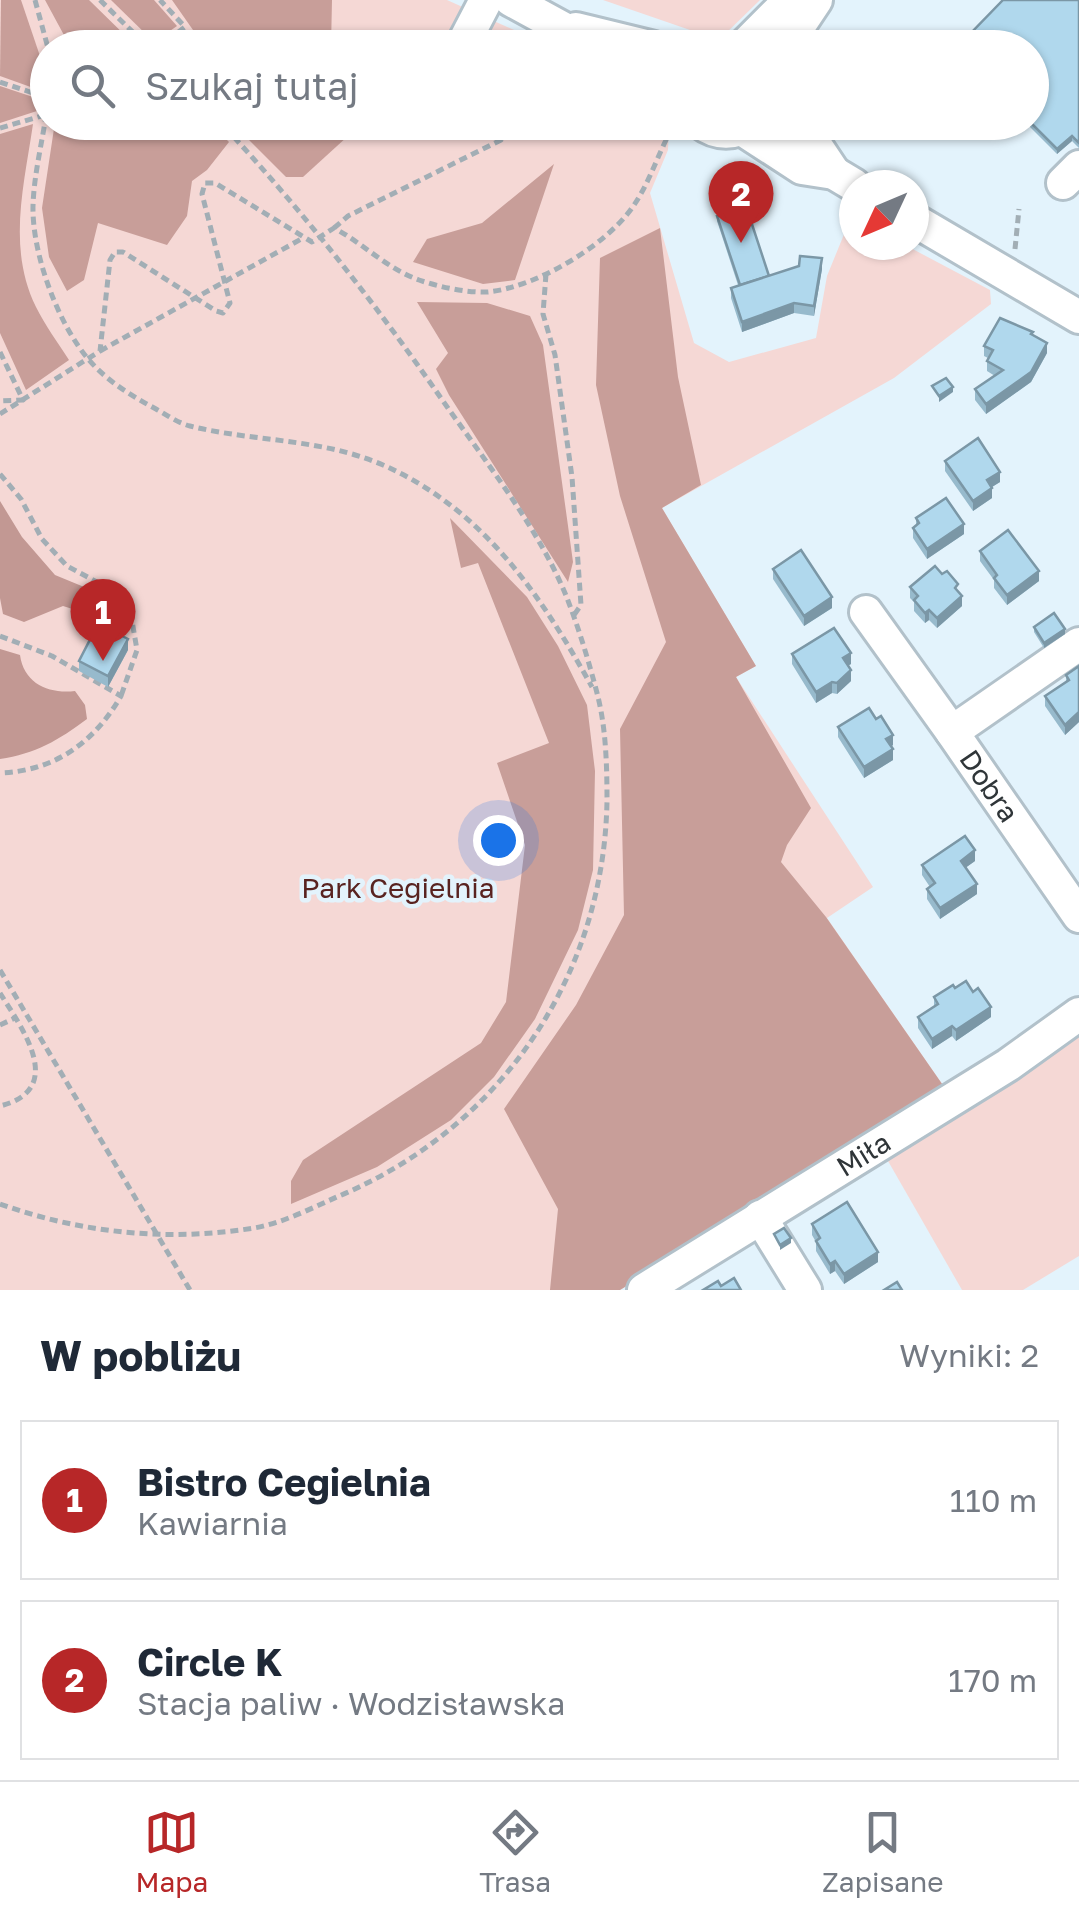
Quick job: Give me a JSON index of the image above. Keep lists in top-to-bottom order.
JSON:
{
  "streets": {
    "street": ["Dobra", "Miła"]
  },
  "parks": ["Park Cegielnia"],
  "north": "bottom left",
  "page": {
    "search": "Szukaj tutaj",
    "pins": ["2", "1"],
    "heading": ["W pobliżu", "Wyniki: 2"],
    "list": [
      {
        "mark": "1",
        "name": "Bistro Cegielnia",
        "note": "Kawiarnia",
        "value": "110 m"
      },
      {
        "mark": "2",
        "name": "Circle K",
        "note": "Stacja paliw · Wodzisławska",
        "value": "170 m"
      }
    ],
    "nav": ["Mapa", "Trasa", "Zapisane"]
  }
}
